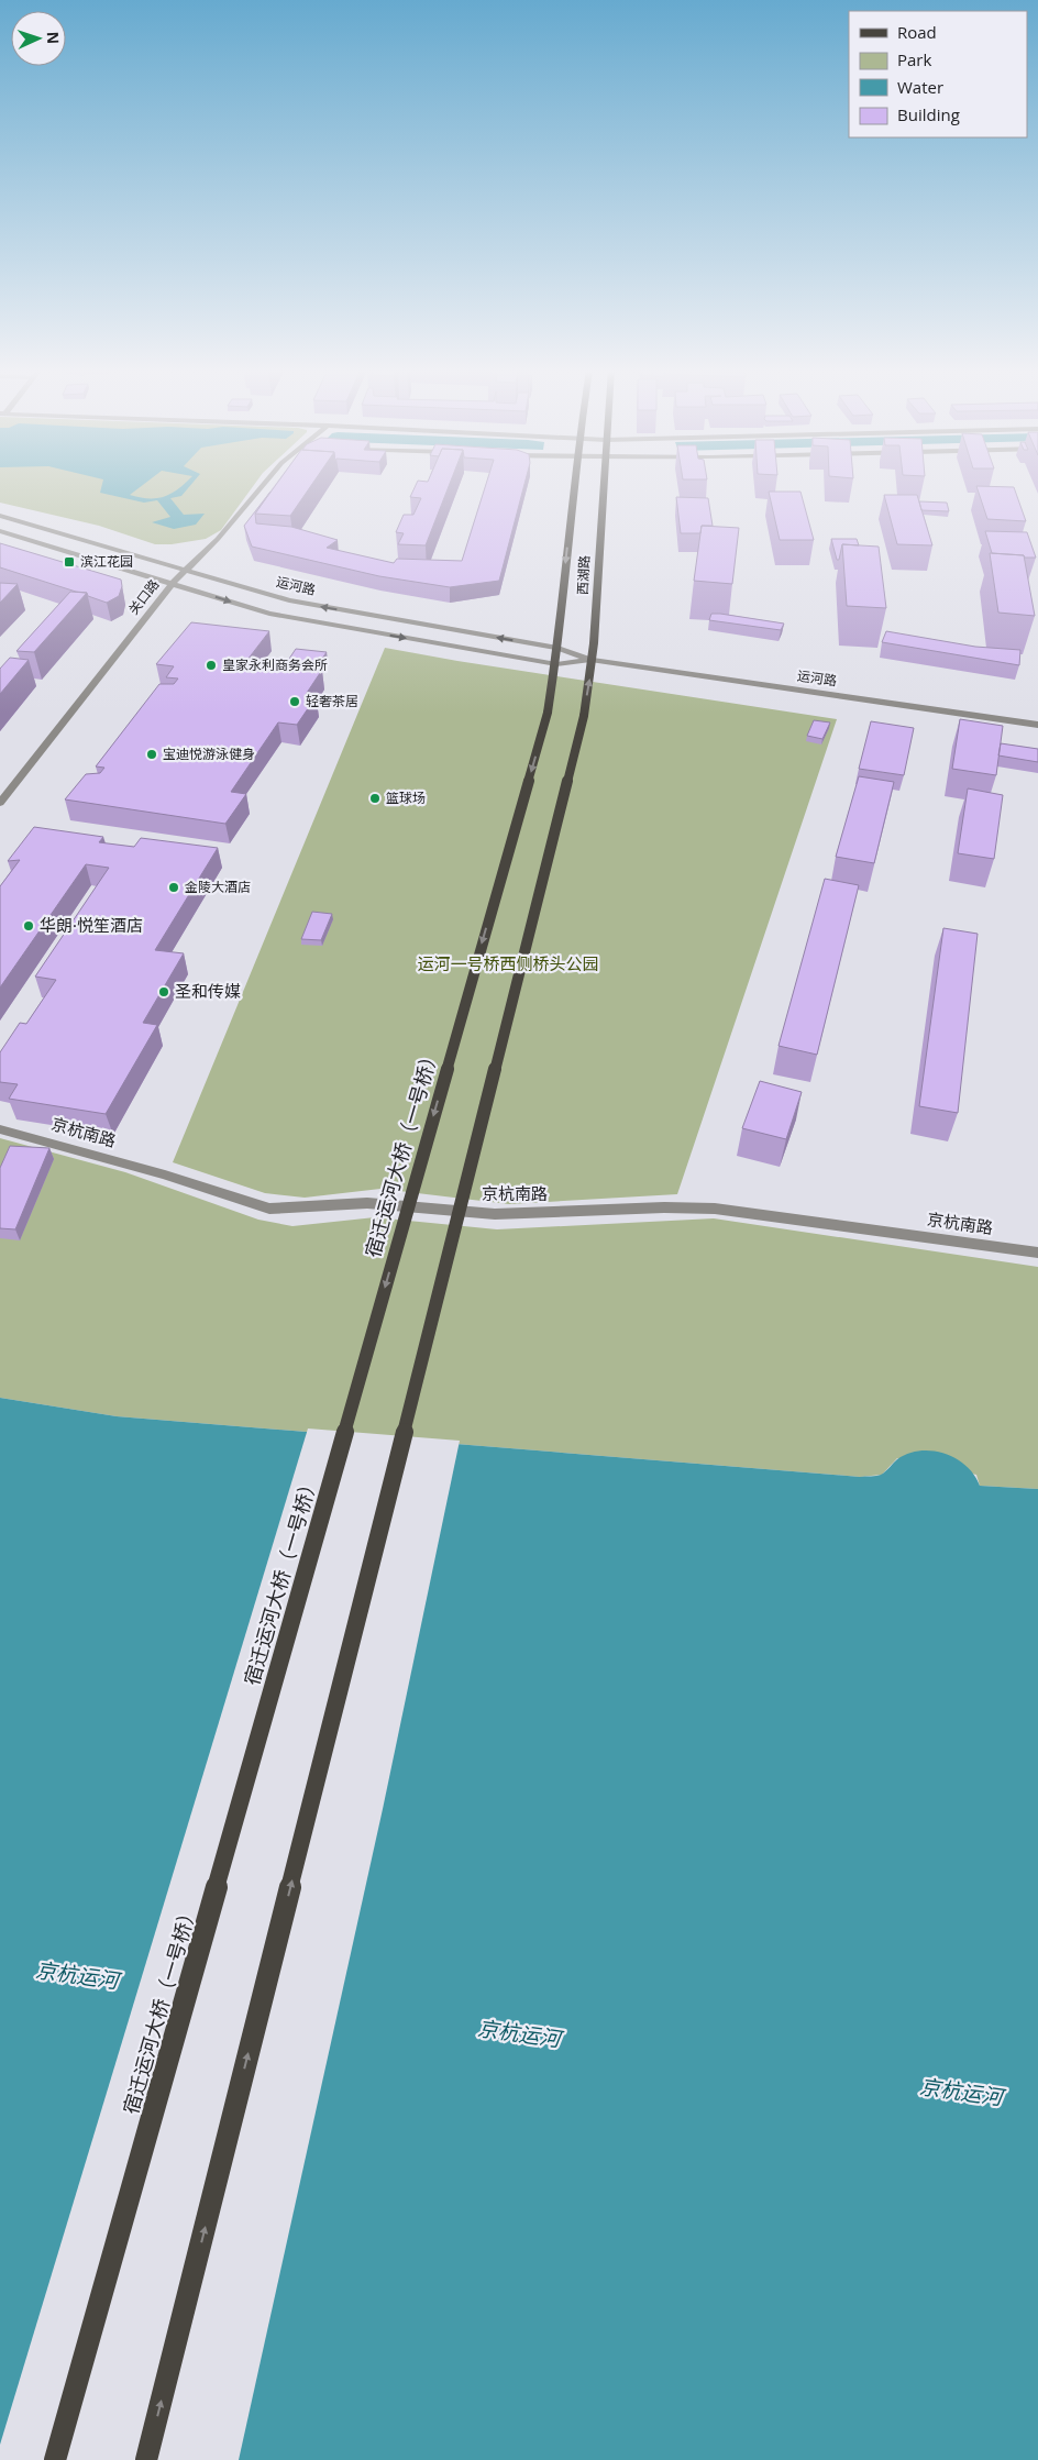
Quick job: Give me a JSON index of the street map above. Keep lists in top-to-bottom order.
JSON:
{
  "streets": {
    "main road": ["西湖路", "宿迁运河大桥（一号桥）"],
    "street": ["运河路", "关口路", "京杭南路"]
  },
  "crossings": [
    ["西湖路", "运河路"],
    ["西湖路", "宿迁运河大桥（一号桥）"],
    ["运河路", "关口路"]
  ],
  "one_way": ["西湖路", "宿迁运河大桥（一号桥）"],
  "water": ["京杭运河"],
  "parks": ["运河一号桥西侧桥头公园"],
  "places": {
    "transit": ["滨江花园"],
    "other": [
      "皇家永利商务会所",
      "轻奢茶居",
      "宝迪悦游泳健身",
      "篮球场",
      "金陵大酒店",
      "华朗·悦笙酒店",
      "圣和传媒"
    ]
  },
  "legend": [
    "Road",
    "Park",
    "Water",
    "Building"
  ],
  "north": "right"
}
